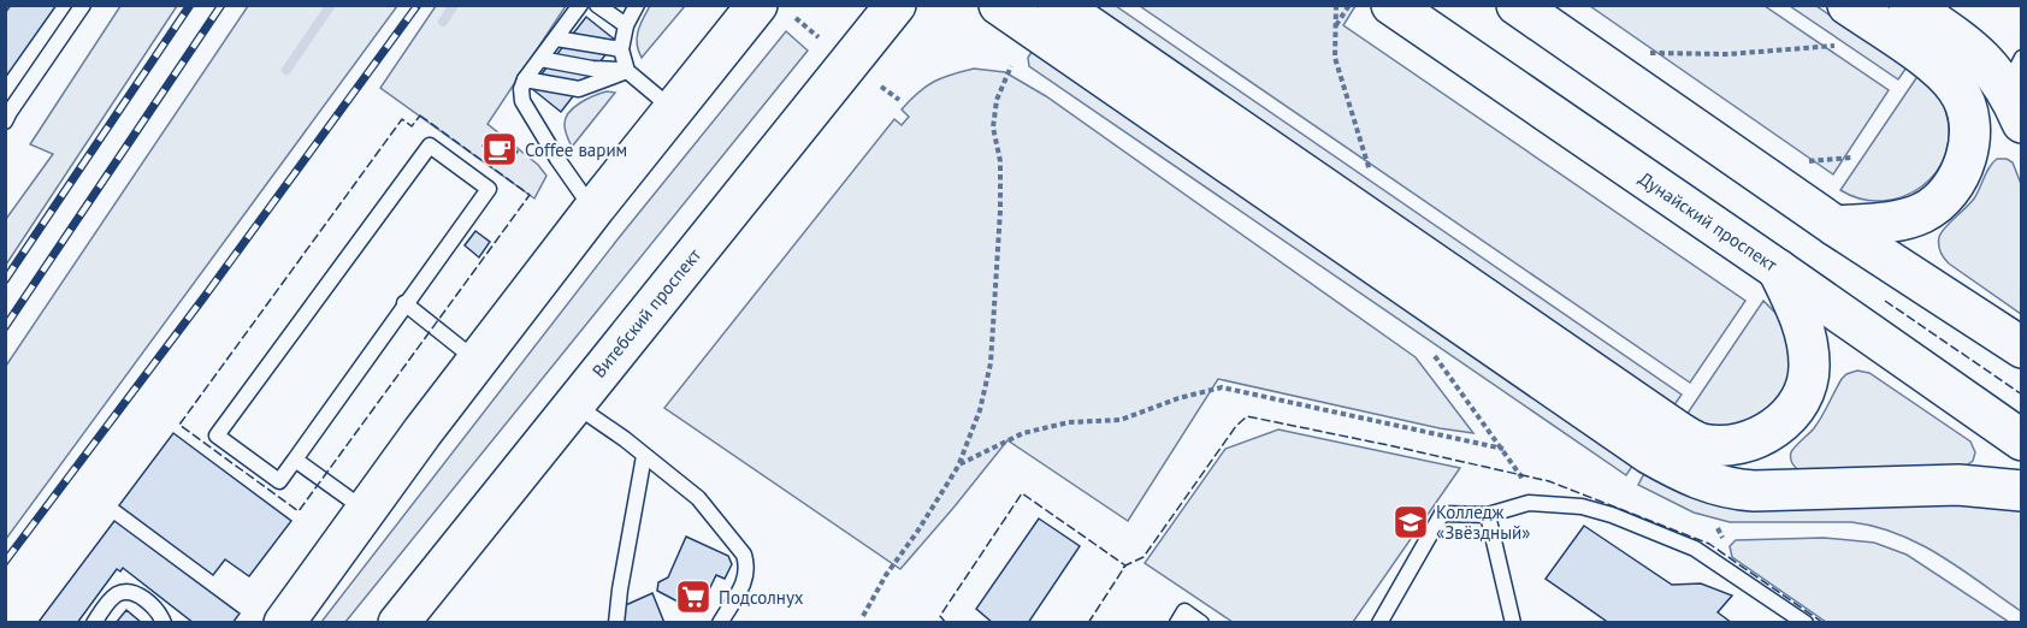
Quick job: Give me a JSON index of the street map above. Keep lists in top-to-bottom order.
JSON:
{
  "streets": {
    "main road": ["Дунайский проспект", "Витебский проспект"]
  },
  "places": {
    "cafe": ["Coffee варим"],
    "school or university": ["Колледж «Звёздный»"],
    "supermarket": ["Подсолнух"]
  }
}
